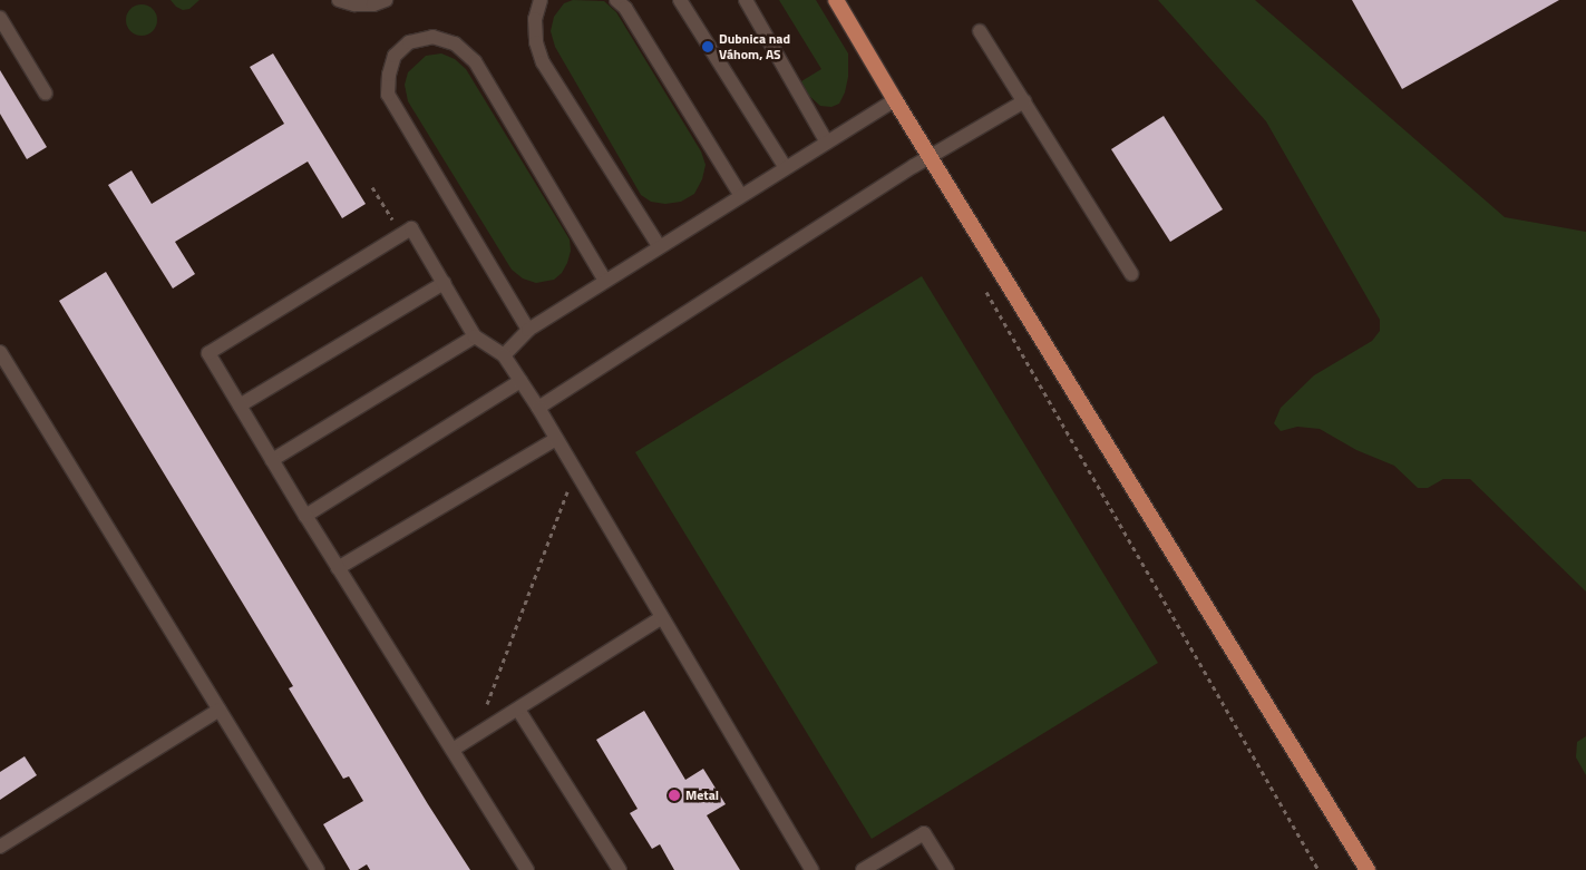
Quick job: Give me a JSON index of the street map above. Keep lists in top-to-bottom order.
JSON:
{
  "places": ["Dubnica nad Váhom, AS", "Metal"]
}
